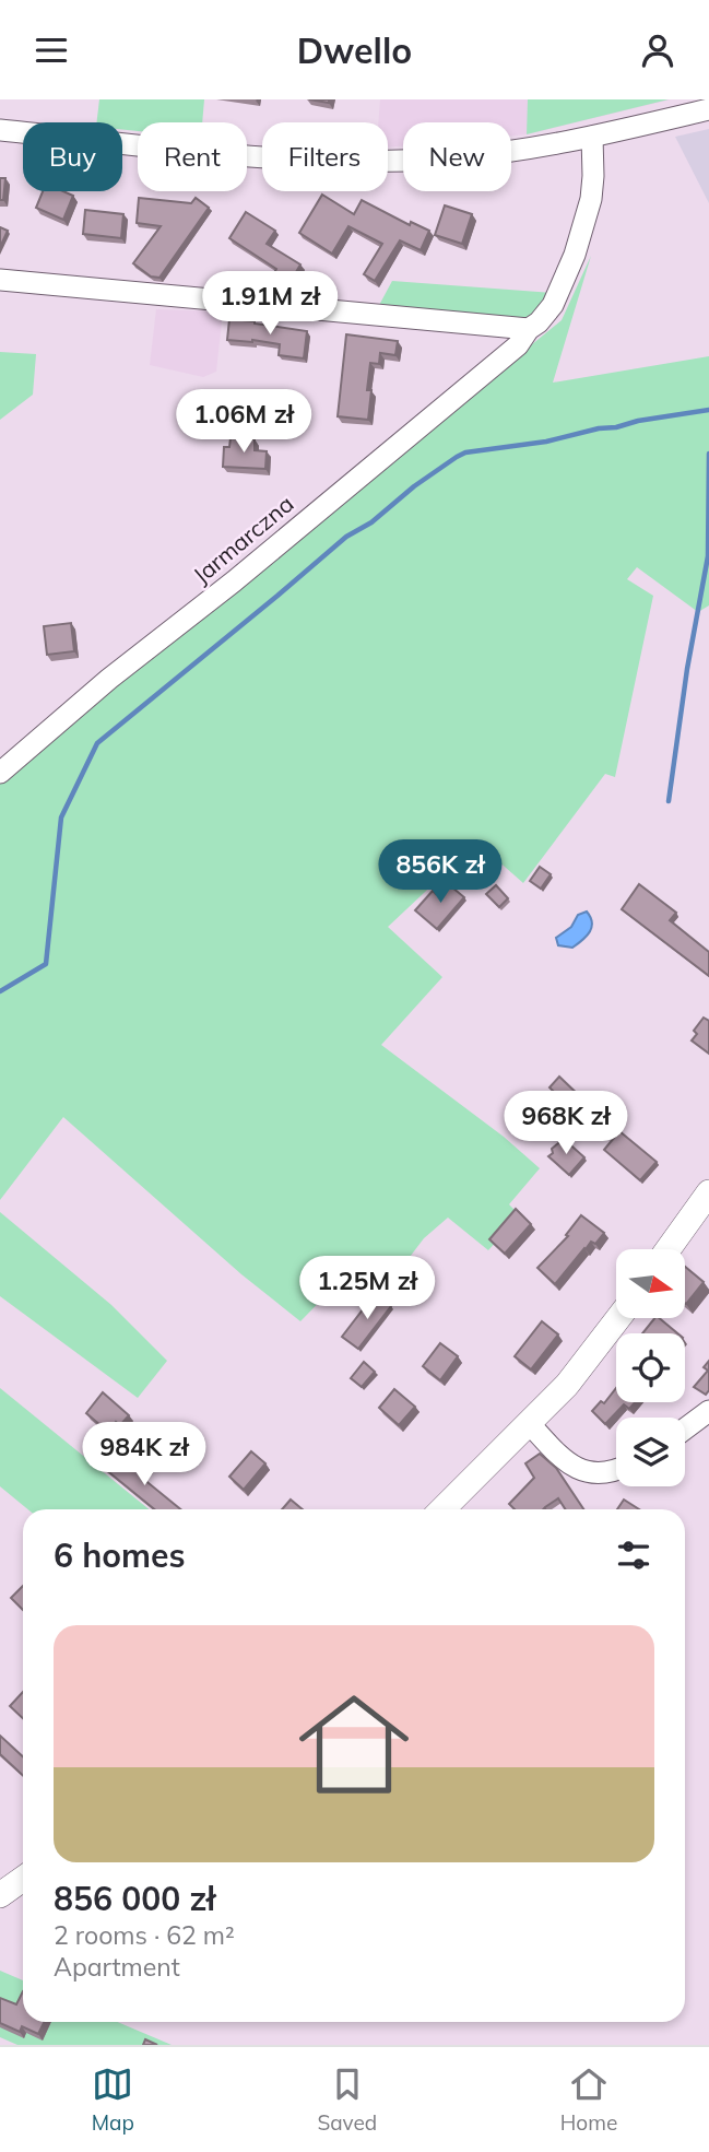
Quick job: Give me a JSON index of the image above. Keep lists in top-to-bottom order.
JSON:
{
  "streets": {
    "street": ["Jarmarczna"]
  },
  "north": "right",
  "page": {
    "header": "Dwello",
    "chip": [
      "Buy",
      "Rent",
      "Filters",
      "New"
    ],
    "price": [
      "1.91M zł",
      "1.06M zł",
      "856K zł",
      "968K zł",
      "1.25M zł",
      "984K zł"
    ],
    "heading": "6 homes",
    "list": [
      {
        "name": "856 000 zł",
        "note": "2 rooms · 62 m² · Apartment"
      }
    ],
    "tabs": ["Map", "Saved", "Home"]
  }
}
